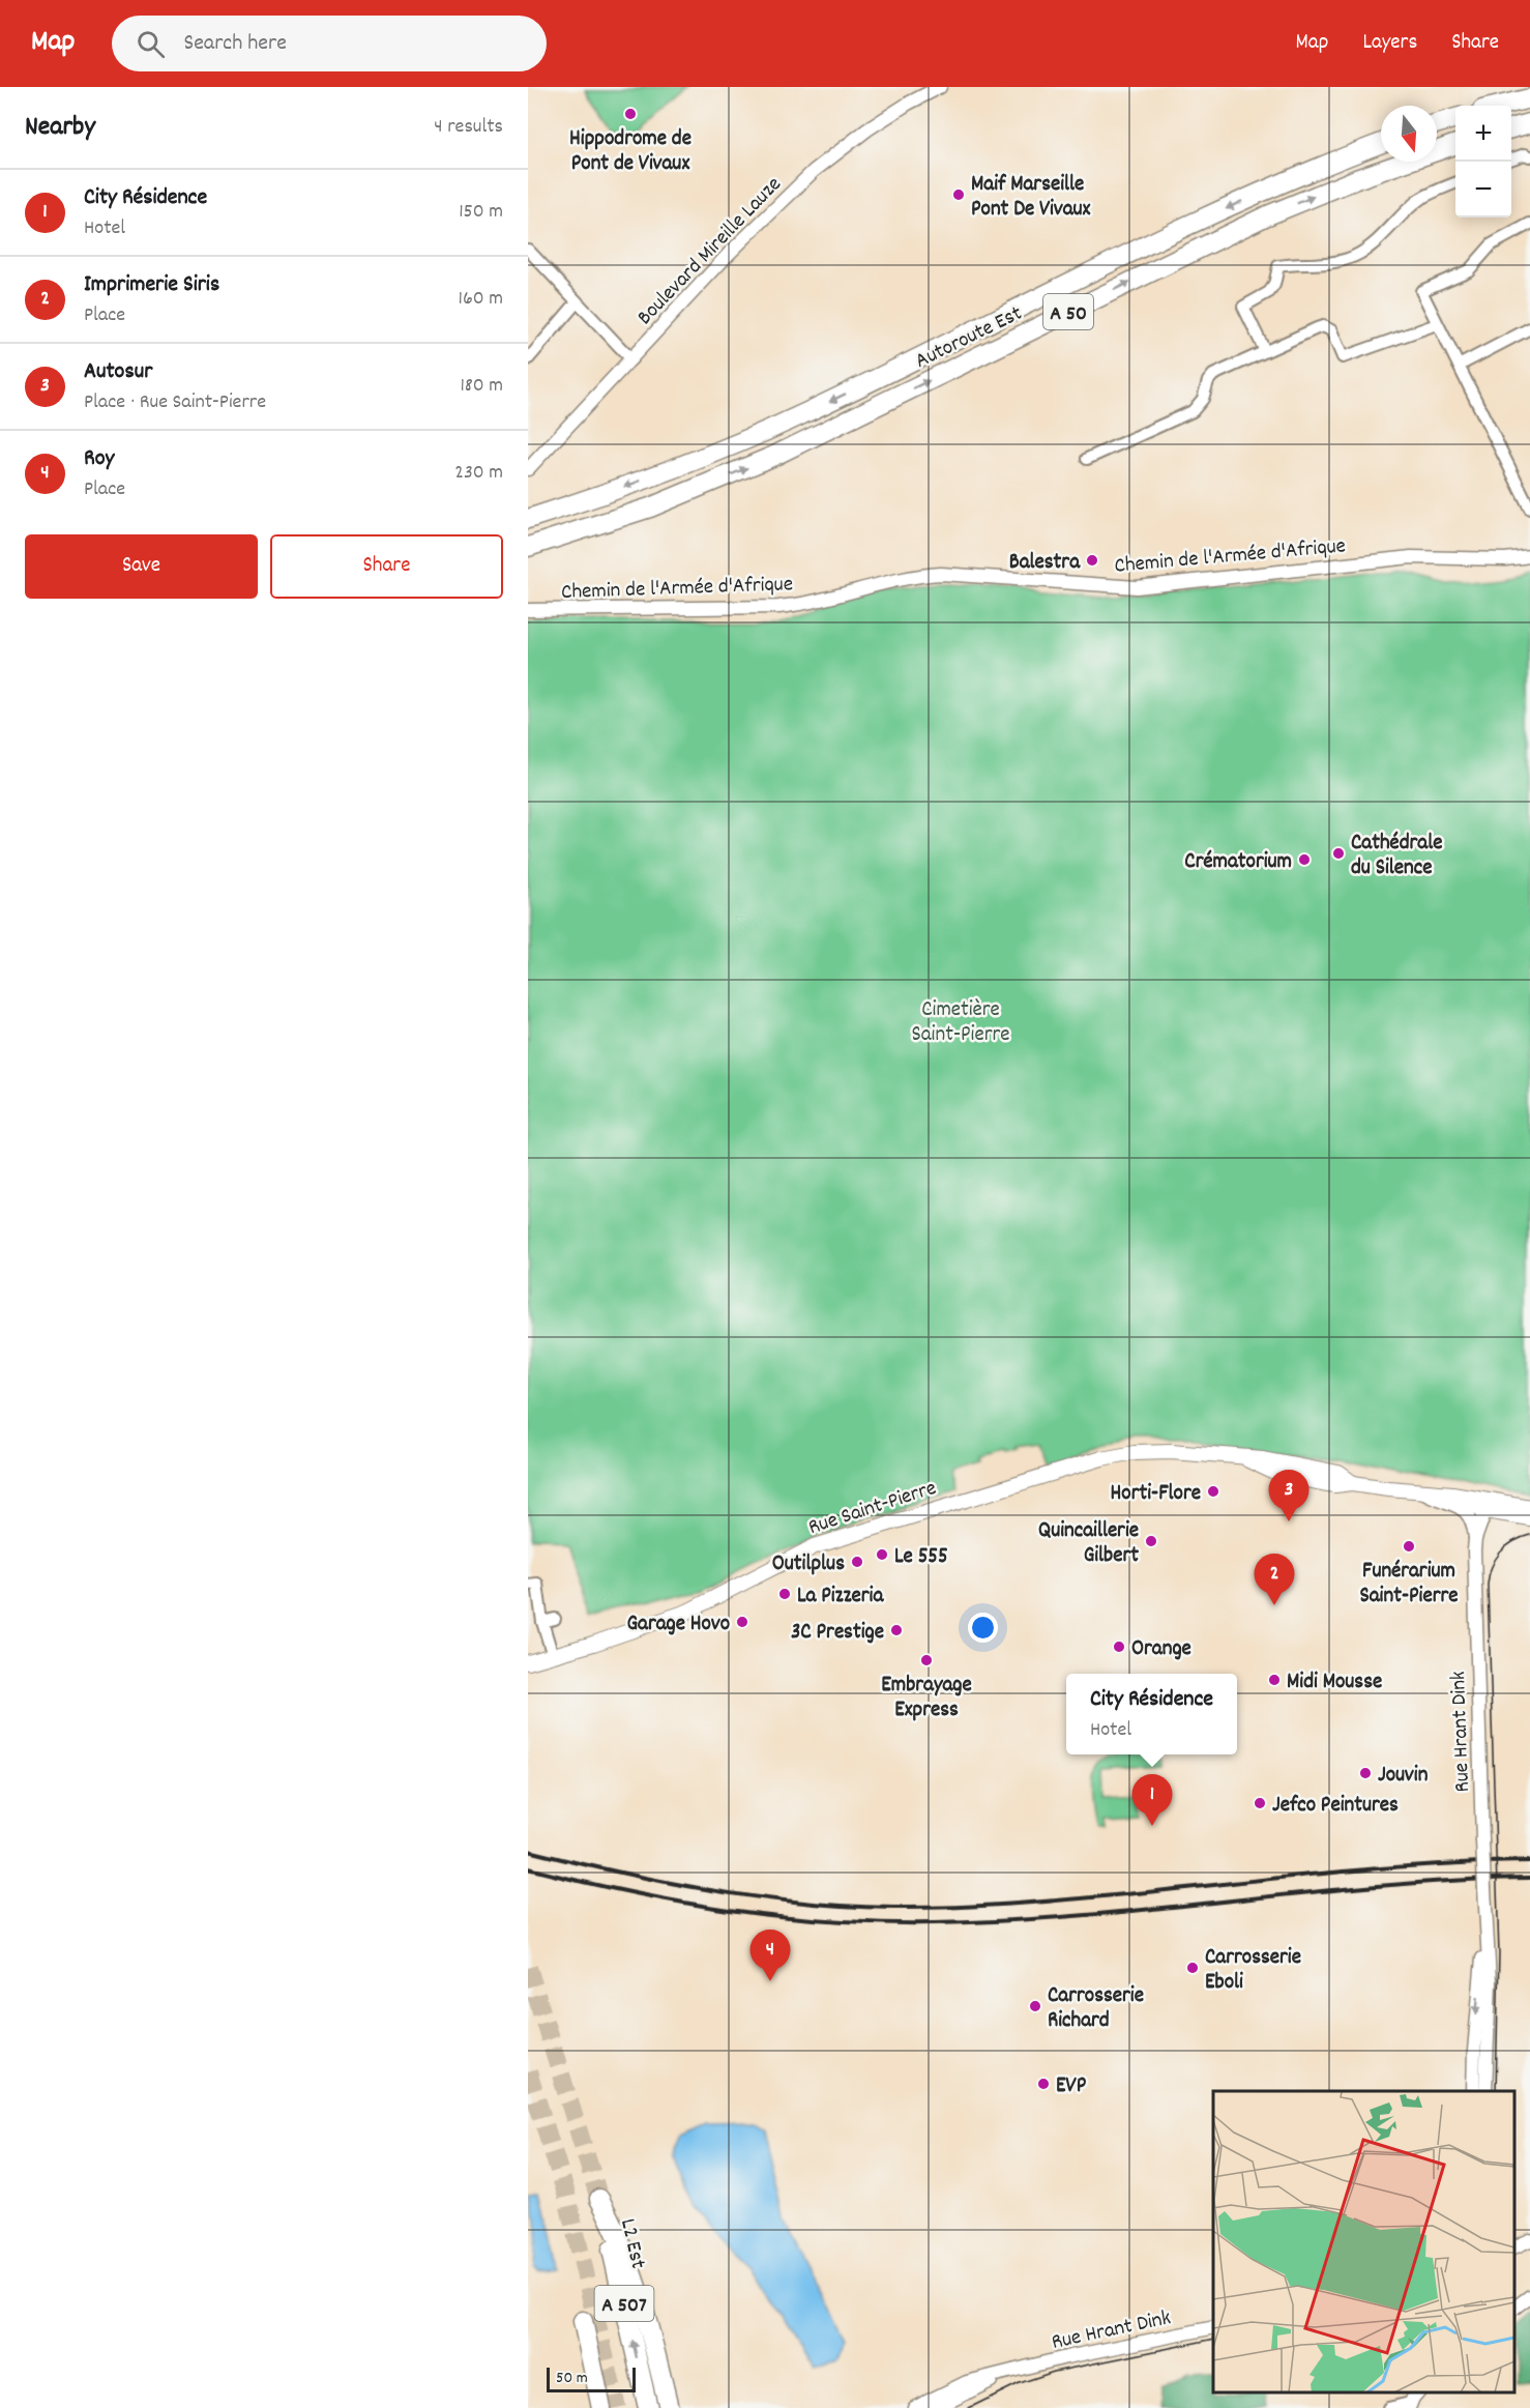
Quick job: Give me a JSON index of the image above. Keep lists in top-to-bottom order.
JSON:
{
  "streets": {
    "highway": [
      "A 50",
      "Autoroute Est",
      "L2 Est",
      "A 507"
    ],
    "main road": ["Rue Saint-Pierre"],
    "street": ["Boulevard Mireille Lauze", "Chemin de l'Armée d'Afrique", "Rue Hrant Dink"]
  },
  "crossings": [
    ["Rue Saint-Pierre", "Rue Hrant Dink"]
  ],
  "parks": ["Cimetière Saint-Pierre"],
  "places": [
    "Hippodrome de Pont de Vivaux",
    "Maif Marseille Pont De Vivaux",
    "Balestra",
    "Cathédrale du Silence",
    "Crématorium",
    "Horti-Flore",
    "Quincaillerie Gilbert",
    "Funérarium Saint-Pierre",
    "Le 555",
    "Outilplus",
    "La Pizzeria",
    "Garage Hovo",
    "3C Prestige",
    "Orange",
    "Embrayage Express",
    "Midi Mousse",
    "Jouvin",
    "Jefco Peintures",
    "Carrosserie Eboli",
    "Carrosserie Richard",
    "EVP"
  ],
  "scale_bar": "50 m",
  "north": "bottom",
  "page": {
    "header": "Map",
    "search": "Search here",
    "nav": ["Map", "Layers", "Share"],
    "heading": ["Nearby", "4 results"],
    "map_buttons": ["+", "−"],
    "list": [
      {
        "mark": "1",
        "name": "City Résidence",
        "note": "Hotel",
        "value": "150 m"
      },
      {
        "mark": "2",
        "name": "Imprimerie Siris",
        "note": "Place",
        "value": "160 m"
      },
      {
        "mark": "3",
        "name": "Autosur",
        "note": "Place · Rue Saint-Pierre",
        "value": "180 m"
      },
      {
        "mark": "4",
        "name": "Roy",
        "note": "Place",
        "value": "230 m"
      }
    ],
    "buttons": ["Save", "Share"],
    "pins": [
      "3",
      "2",
      "1",
      "4"
    ],
    "popup": ["City Résidence", "Hotel"],
    "scale": "50 m"
  }
}
